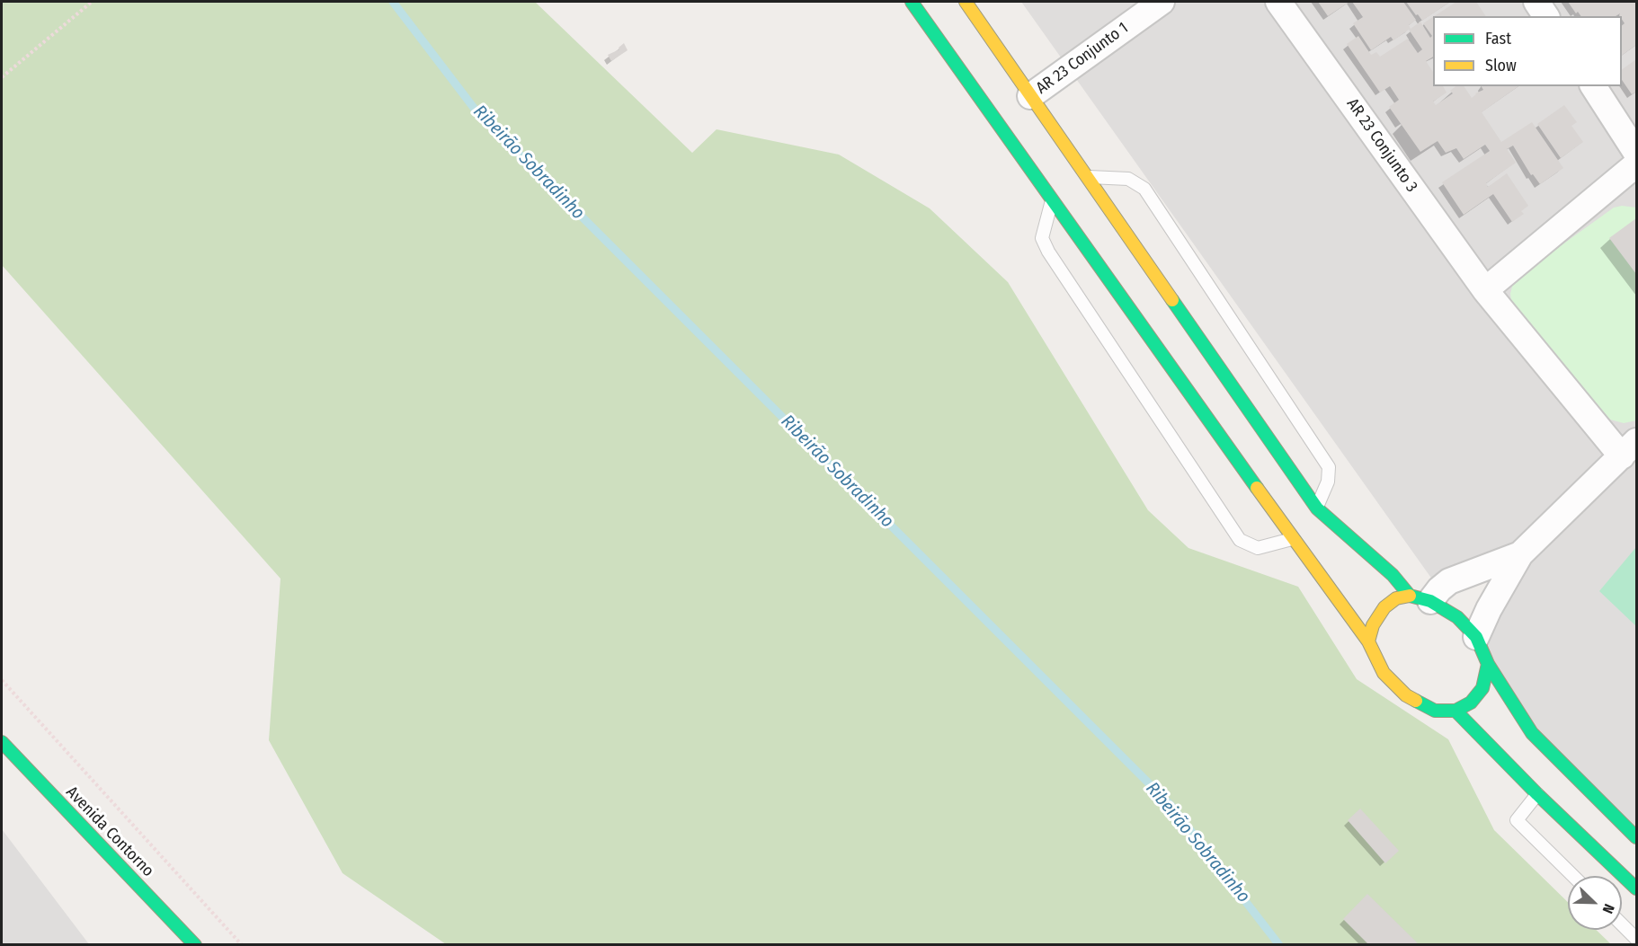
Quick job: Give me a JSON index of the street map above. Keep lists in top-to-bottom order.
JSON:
{
  "streets": {
    "street": ["AR 23 Conjunto 1", "AR 23 Conjunto 3", "Avenida Contorno"]
  },
  "water": ["Ribeirão Sobradinho"],
  "legend": ["Fast", "Slow"],
  "north": "bottom right"
}
